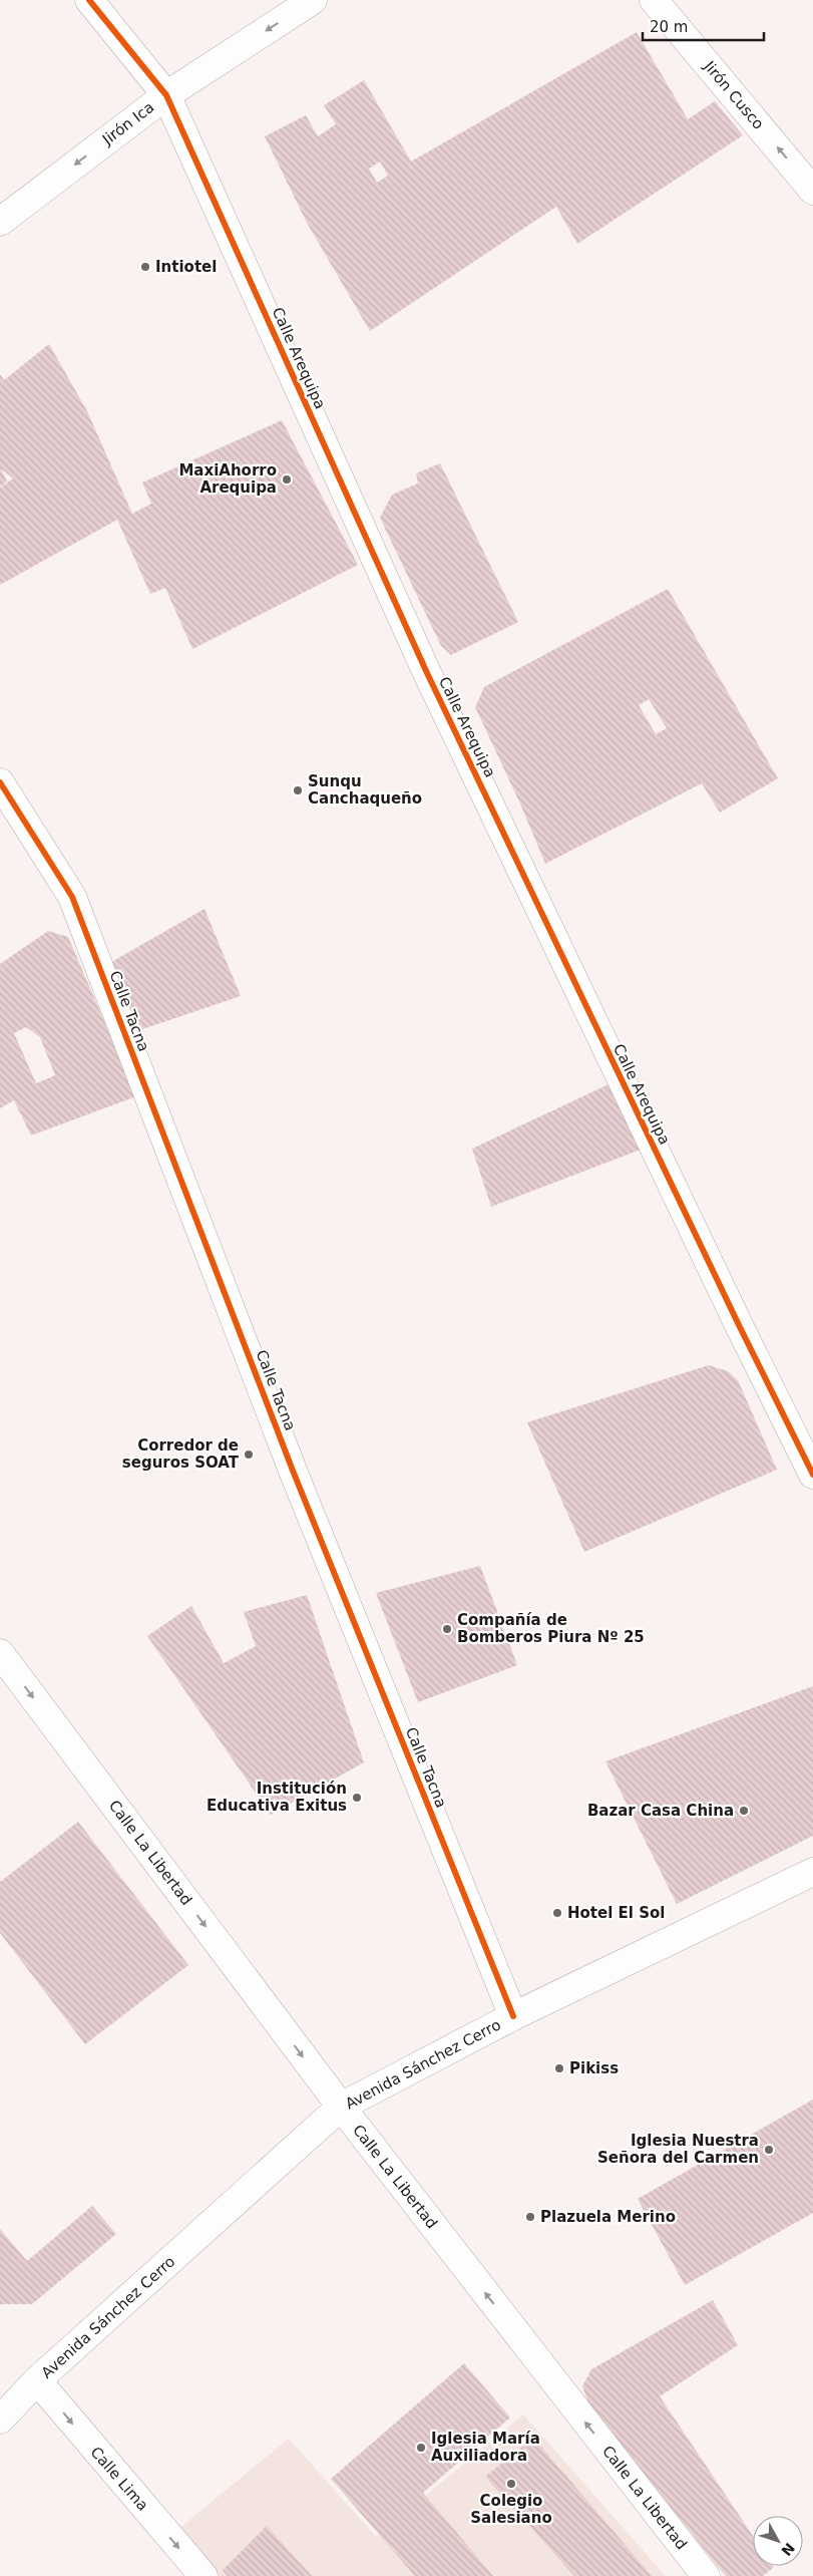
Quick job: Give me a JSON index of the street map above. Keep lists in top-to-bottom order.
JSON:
{
  "streets": {
    "street": [
      "Jirón Cusco",
      "Jirón Ica",
      "Calle Arequipa",
      "Calle Tacna",
      "Calle La Libertad",
      "Avenida Sánchez Cerro",
      "Calle Lima"
    ]
  },
  "crossings": [
    ["Jirón Ica", "Calle Arequipa"],
    ["Calle Tacna", "Avenida Sánchez Cerro"],
    ["Calle La Libertad", "Avenida Sánchez Cerro"],
    ["Avenida Sánchez Cerro", "Calle Lima"]
  ],
  "one_way": ["Jirón Cusco", "Jirón Ica", "Calle Lima"],
  "places": [
    "Intiotel",
    "MaxiAhorro Arequipa",
    "Sunqu Canchaqueño",
    "Corredor de seguros SOAT",
    "Compañía de Bomberos Piura Nº 25",
    "Institución Educativa Exitus",
    "Bazar Casa China",
    "Hotel El Sol",
    "Pikiss",
    "Iglesia Nuestra Señora del Carmen",
    "Plazuela Merino",
    "Iglesia María Auxiliadora",
    "Colegio Salesiano"
  ],
  "scale_bar": "20 m",
  "north": "bottom right"
}
